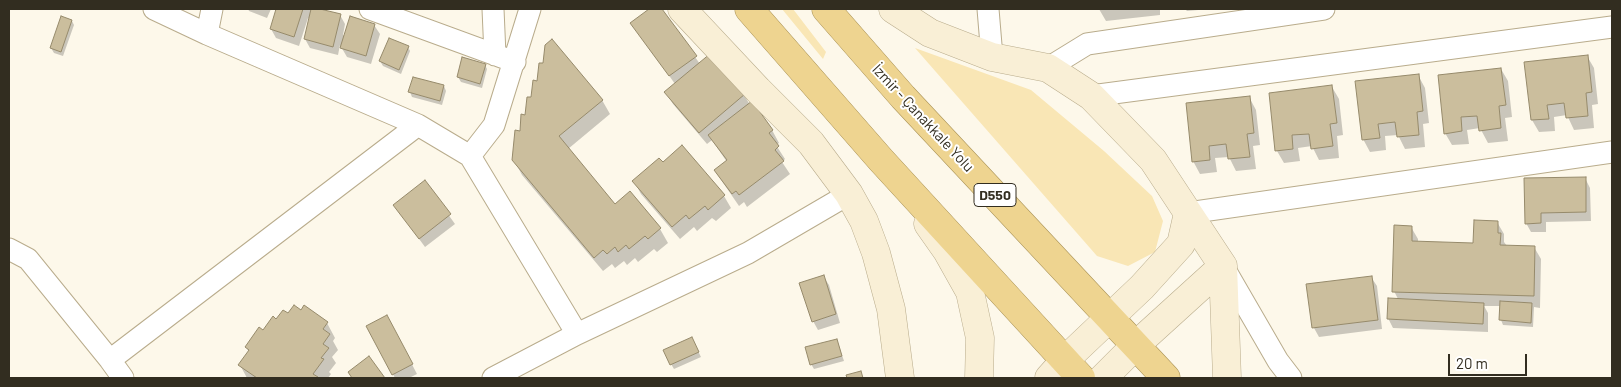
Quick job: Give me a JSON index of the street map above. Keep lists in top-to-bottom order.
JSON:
{
  "streets": {
    "highway": ["İzmir - Çanakkale Yolu", "D550"]
  },
  "scale_bar": "20 m"
}
